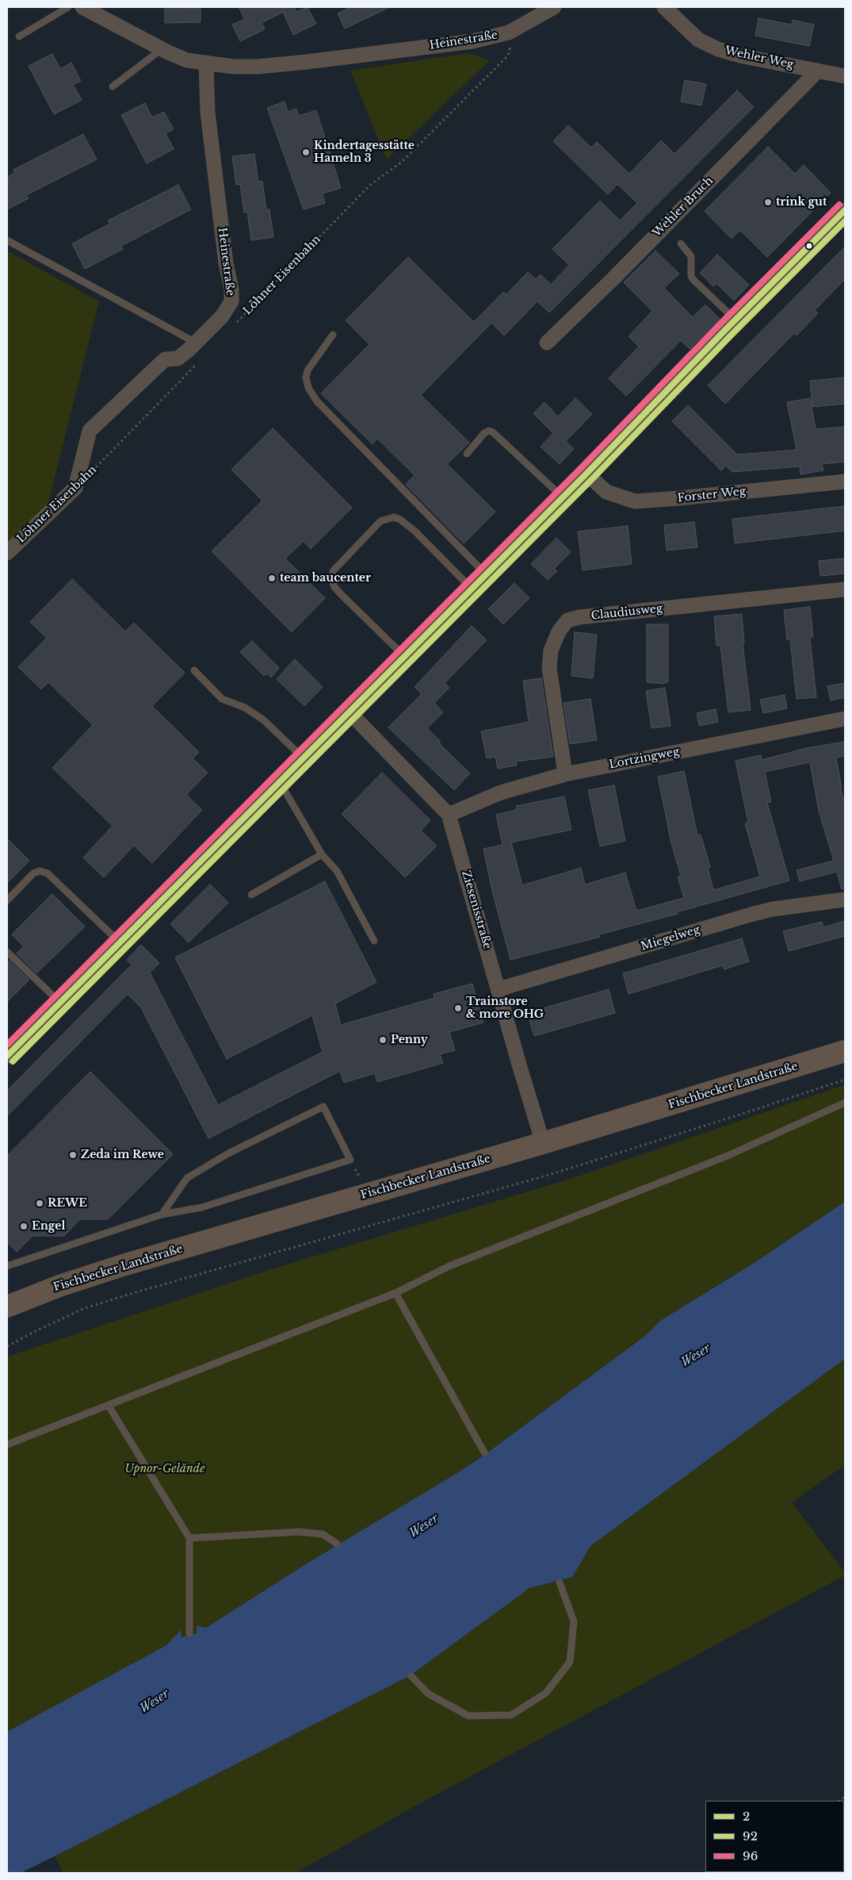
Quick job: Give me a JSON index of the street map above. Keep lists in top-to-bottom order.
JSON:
{
  "streets": {
    "main road": ["Fischbecker Landstraße"],
    "street": [
      "Heinestraße",
      "Wehler Weg",
      "Wehler Bruch",
      "Löhner Eisenbahn",
      "Forster Weg",
      "Claudiusweg",
      "Lortzingweg",
      "Ziesenisstraße",
      "Miegelweg"
    ]
  },
  "crossings": [
    ["Heinestraße", "Löhner Eisenbahn"],
    ["Wehler Weg", "Wehler Bruch"],
    ["Claudiusweg", "Lortzingweg"],
    ["Lortzingweg", "Ziesenisstraße"],
    ["Ziesenisstraße", "Miegelweg"],
    ["Ziesenisstraße", "Fischbecker Landstraße"]
  ],
  "water": ["Weser"],
  "parks": ["Upnor-Gelände"],
  "places": [
    "Kindertagesstätte Hameln 3",
    "trink gut",
    "team baucenter",
    "Trainstore & more OHG",
    "Penny",
    "Zeda im Rewe",
    "REWE",
    "Engel"
  ],
  "lines": ["transit line 96", "transit line 2", "transit line 92"],
  "legend": ["2", "92", "96"]
}
